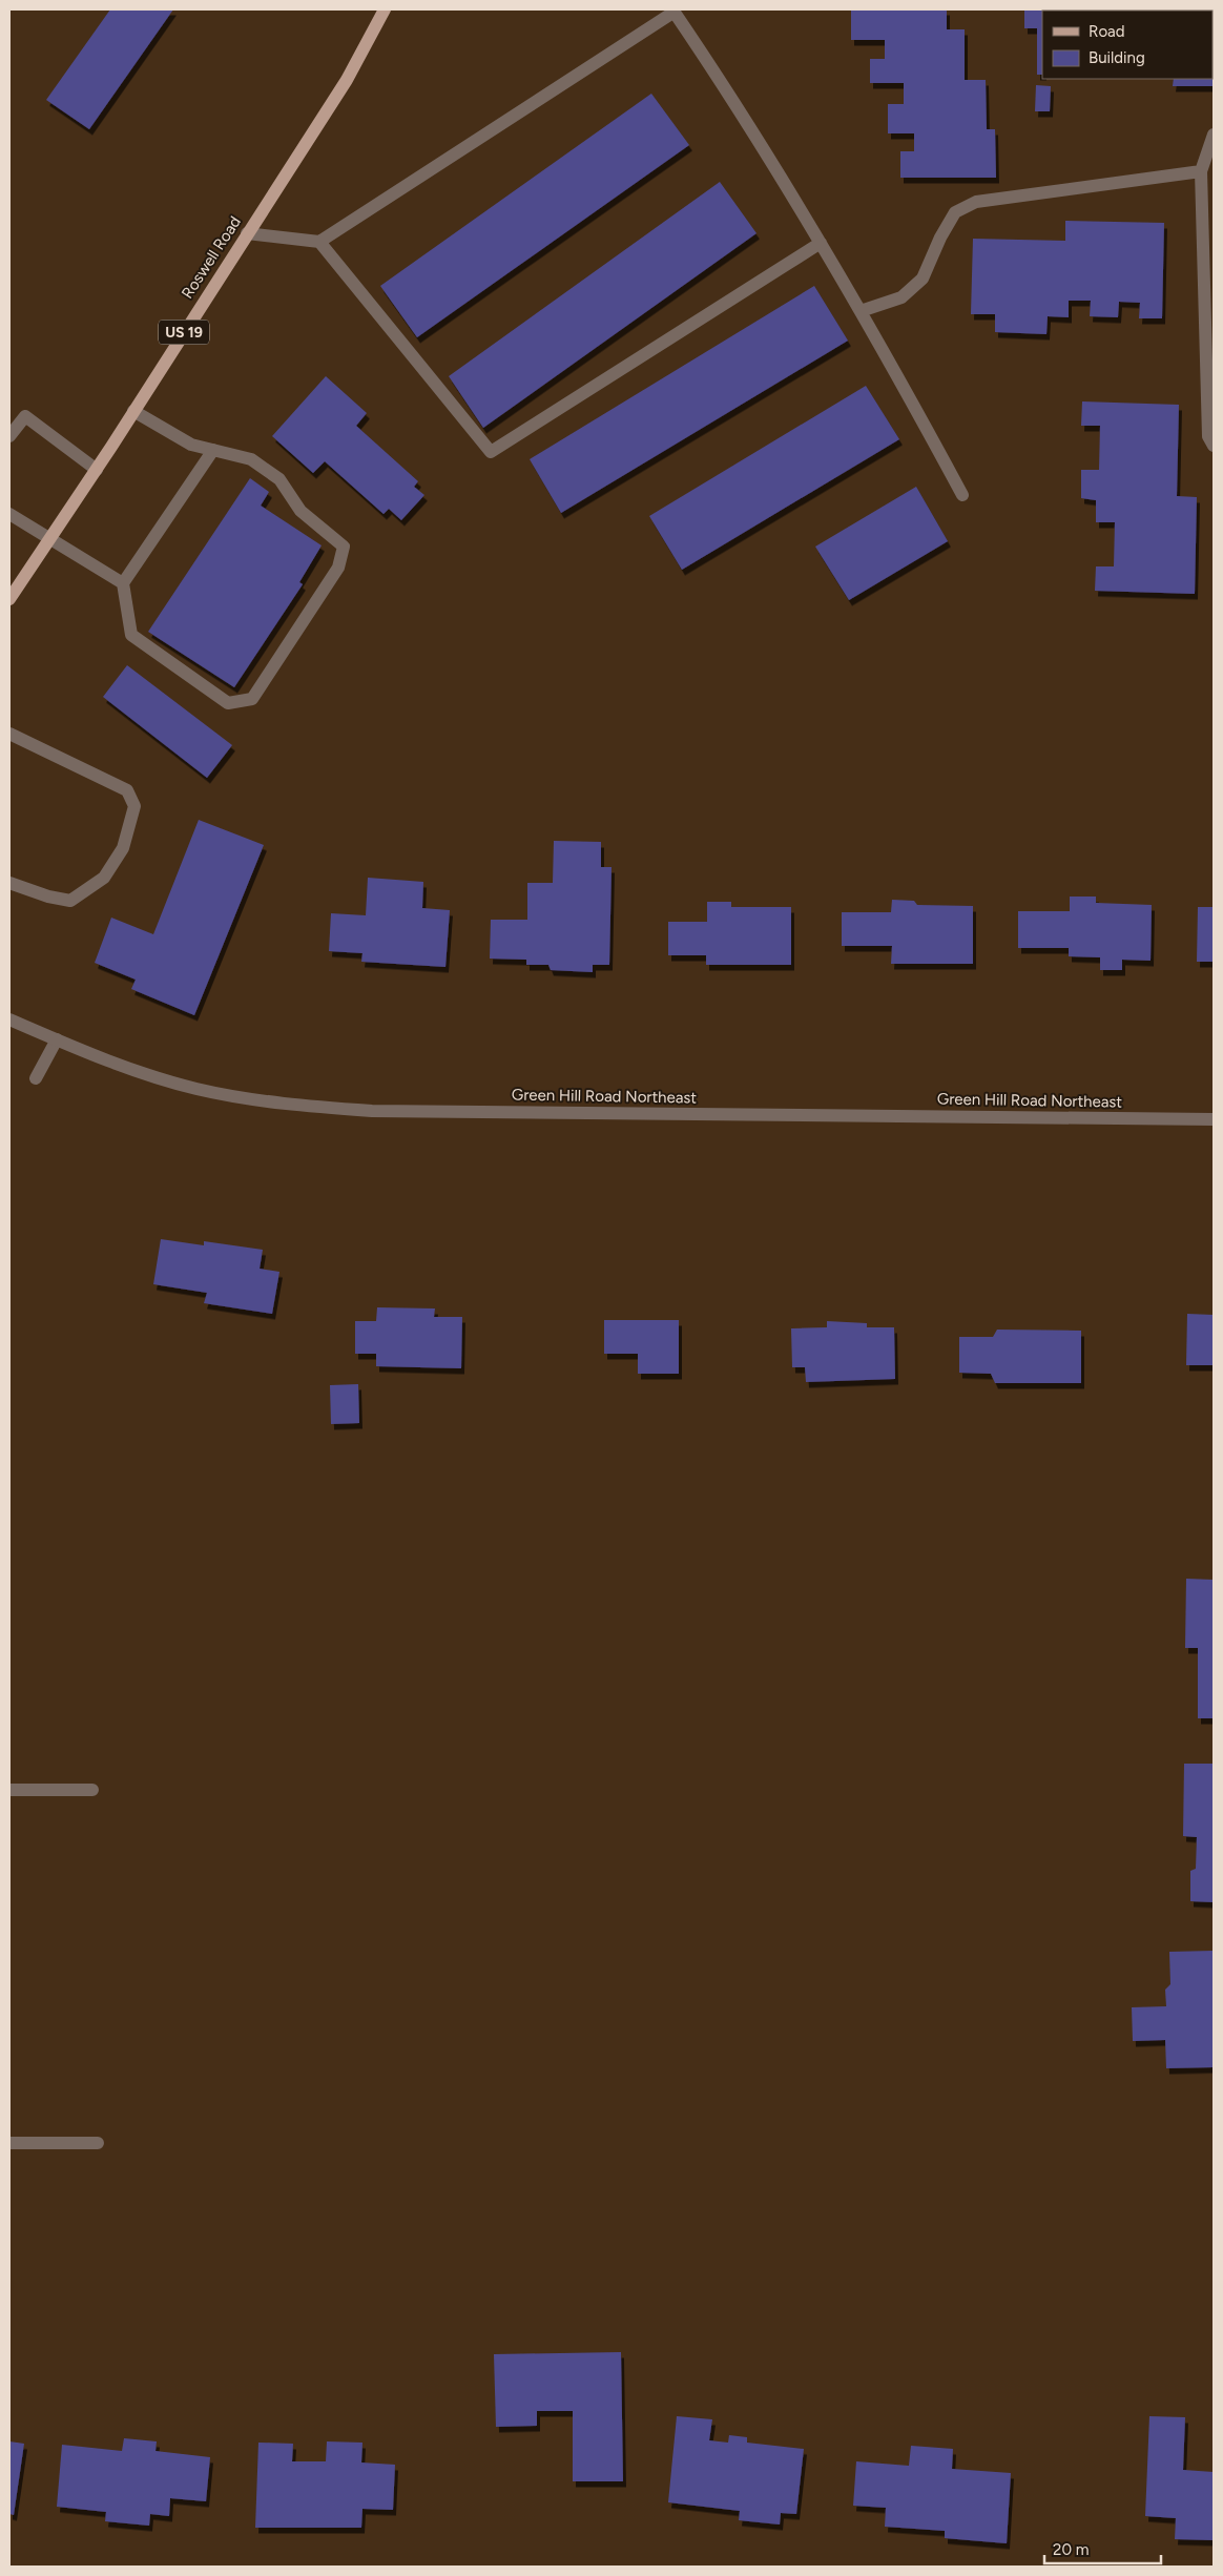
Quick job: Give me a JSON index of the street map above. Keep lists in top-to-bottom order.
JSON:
{
  "streets": {
    "main road": ["Roswell Road", "US 19"],
    "street": ["Green Hill Road Northeast"]
  },
  "legend": ["Road", "Building"],
  "scale_bar": "20 m"
}
